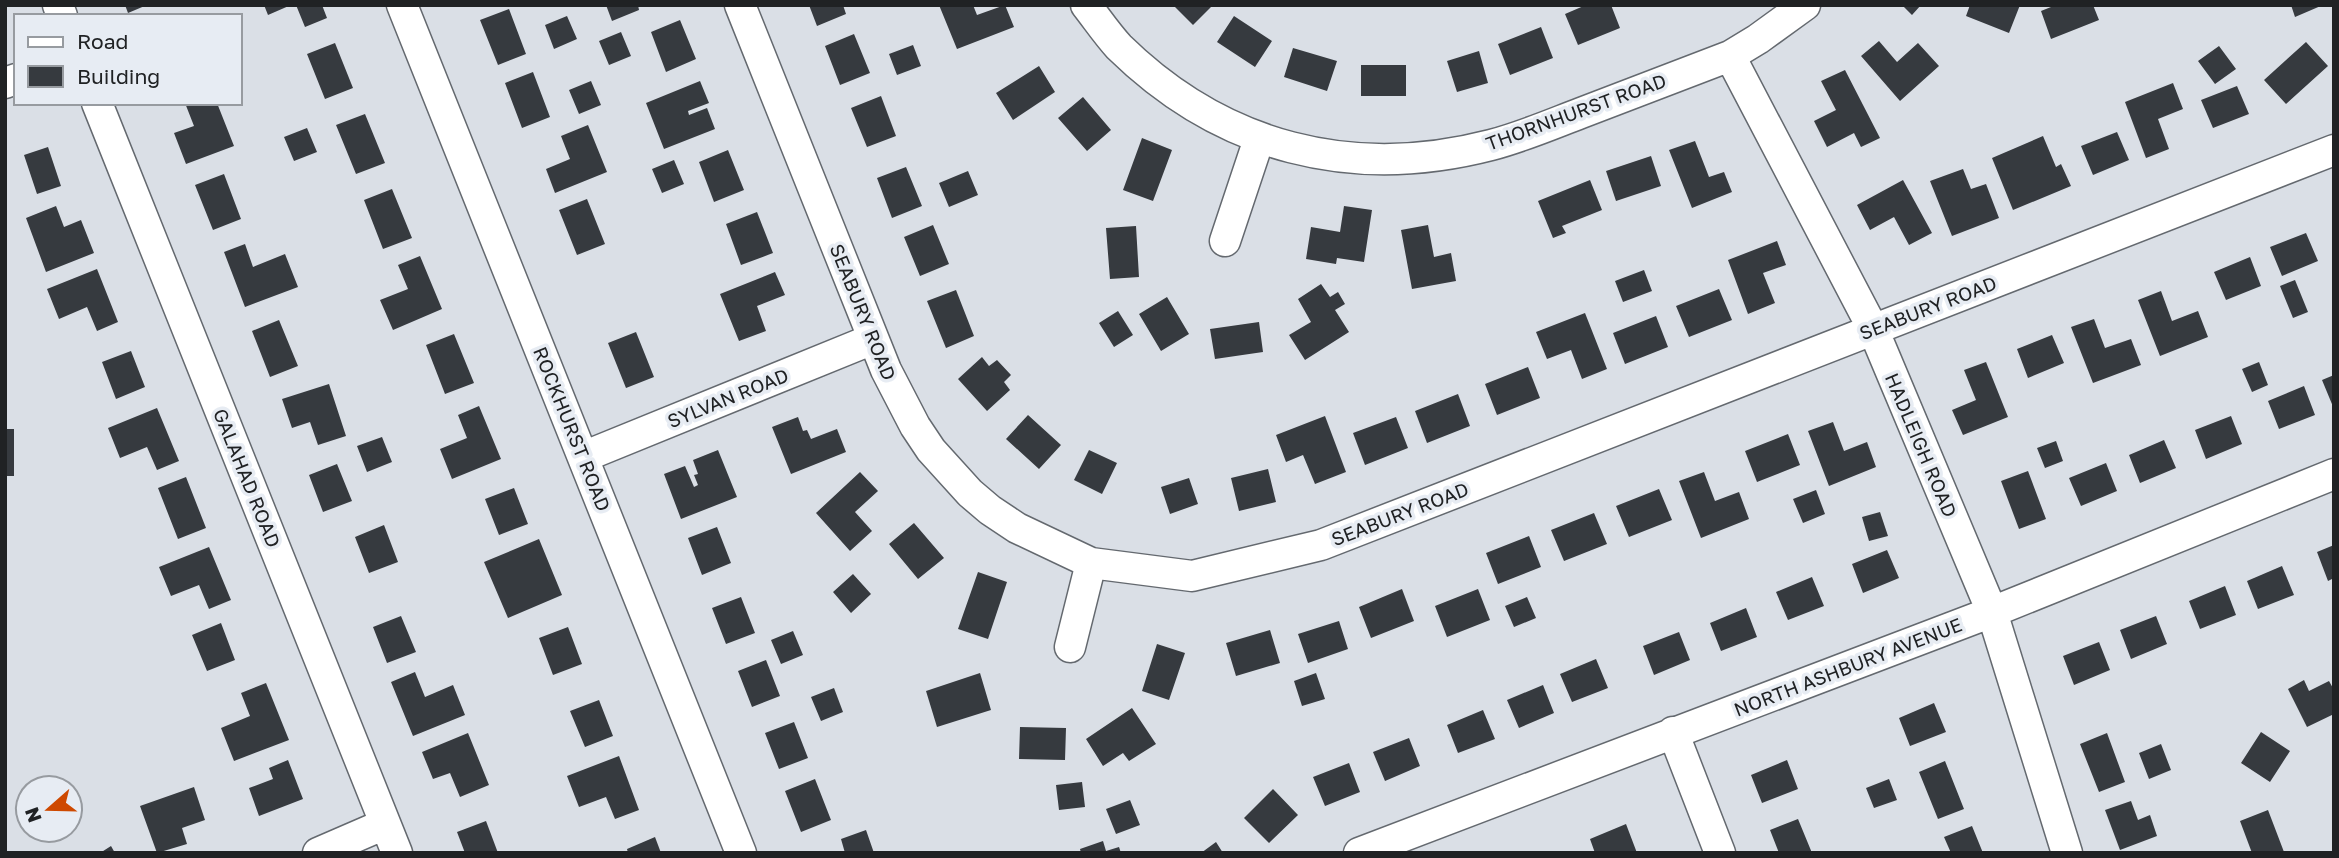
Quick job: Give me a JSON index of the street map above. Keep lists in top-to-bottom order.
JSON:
{
  "streets": {
    "street": [
      "THORNHURST ROAD",
      "SEABURY ROAD",
      "SYLVAN ROAD",
      "ROCKHURST ROAD",
      "HADLEIGH ROAD",
      "GALAHAD ROAD",
      "NORTH ASHBURY AVENUE"
    ]
  },
  "crossings": [
    ["THORNHURST ROAD", "HADLEIGH ROAD"],
    ["SEABURY ROAD", "SYLVAN ROAD"],
    ["SEABURY ROAD", "HADLEIGH ROAD"],
    ["SYLVAN ROAD", "ROCKHURST ROAD"],
    ["HADLEIGH ROAD", "NORTH ASHBURY AVENUE"]
  ],
  "legend": ["Road", "Building"],
  "north": "left"
}
